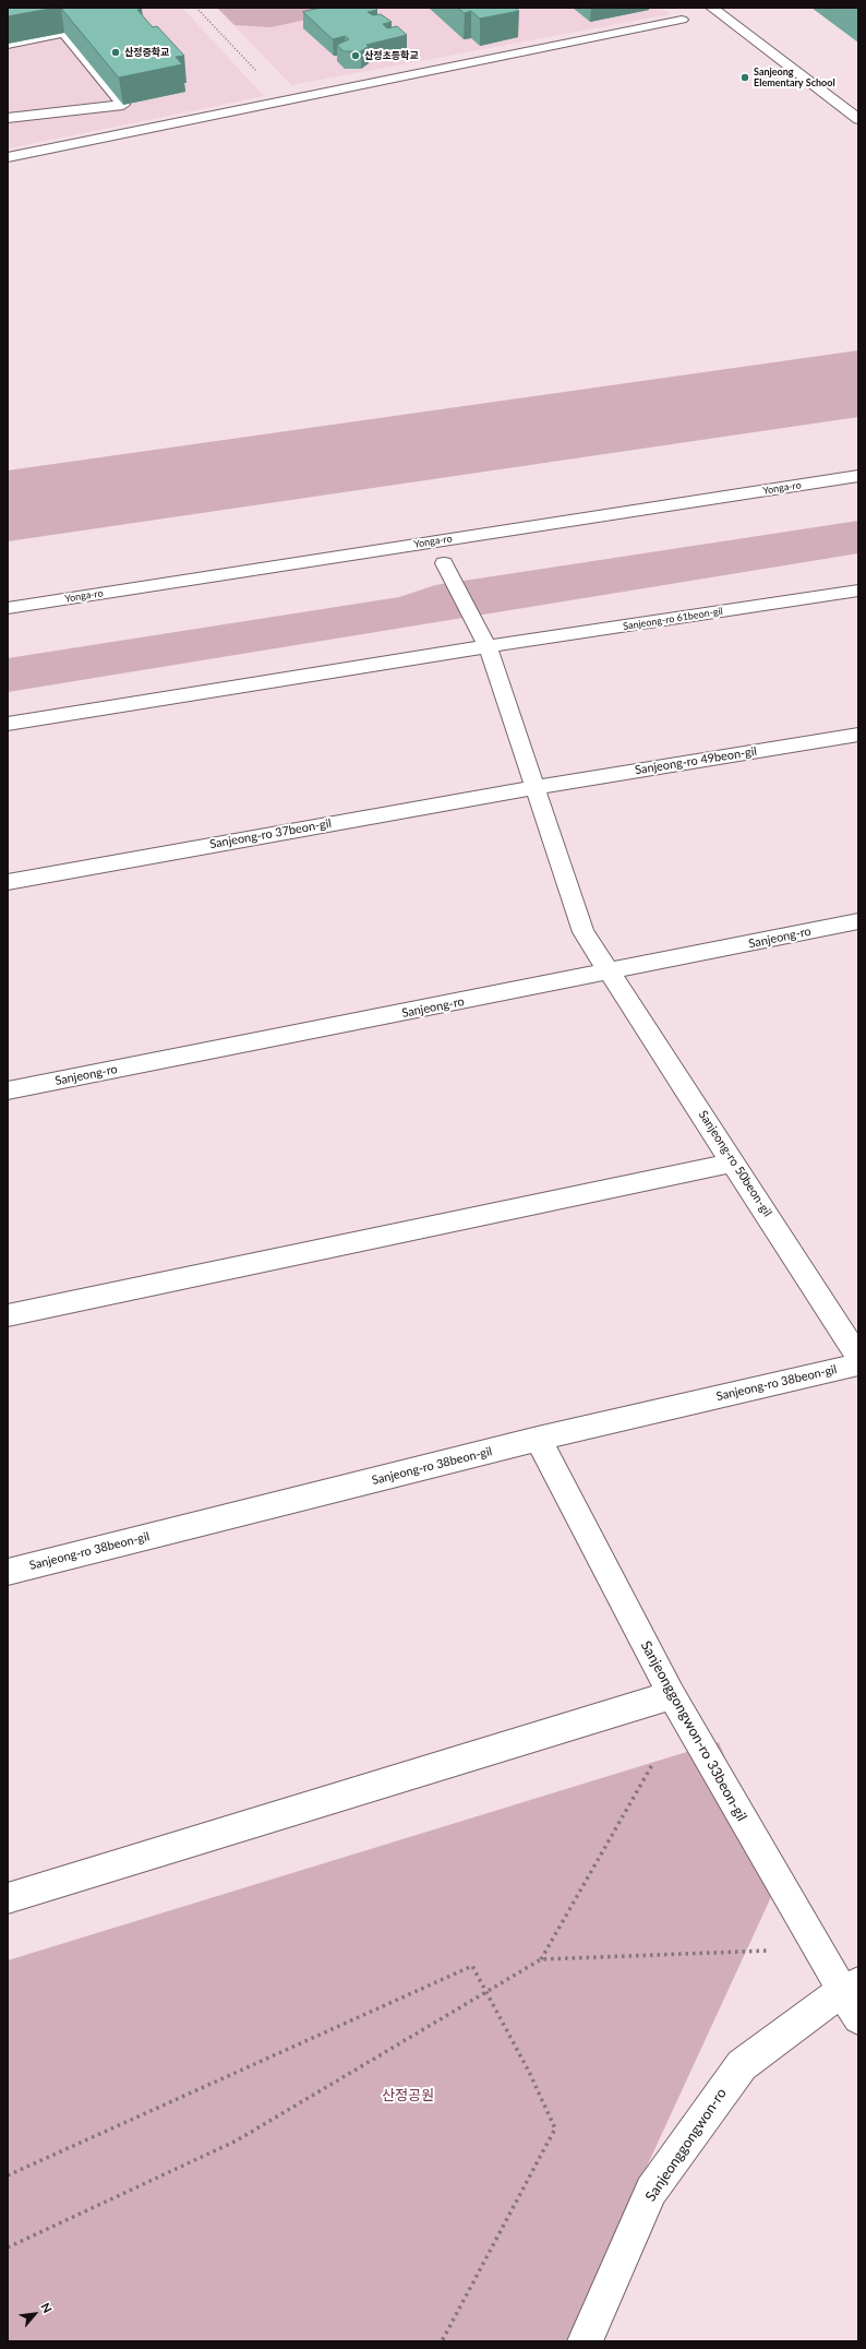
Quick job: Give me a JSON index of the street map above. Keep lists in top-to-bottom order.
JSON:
{
  "streets": {
    "street": [
      "Yonga-ro",
      "Sanjeong-ro 61beon-gil",
      "Sanjeong-ro 49beon-gil",
      "Sanjeong-ro 37beon-gil",
      "Sanjeong-ro",
      "Sanjeong-ro 50beon-gil",
      "Sanjeong-ro 38beon-gil",
      "Sanjeonggongwon-ro 33beon-gil",
      "Sanjeonggongwon-ro"
    ]
  },
  "crossings": [
    ["Sanjeong-ro 49beon-gil", "Sanjeong-ro 37beon-gil"],
    ["Sanjeong-ro", "Sanjeong-ro 50beon-gil"],
    ["Sanjeong-ro 38beon-gil", "Sanjeonggongwon-ro 33beon-gil"],
    ["Sanjeonggongwon-ro 33beon-gil", "Sanjeonggongwon-ro"]
  ],
  "parks": ["산정공원"],
  "places": ["산정중학교", "산정초등학교", "Sanjeong Elementary School"],
  "north": "top right"
}
